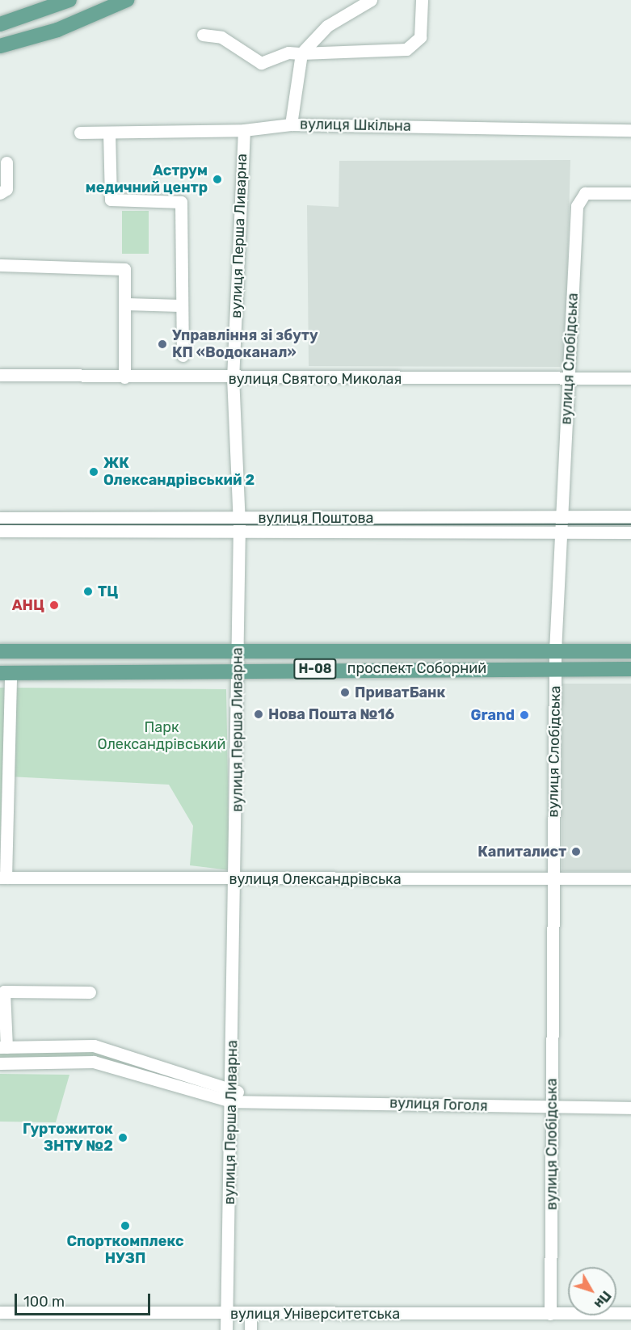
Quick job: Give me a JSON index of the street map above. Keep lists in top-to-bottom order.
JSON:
{
  "streets": {
    "main road": ["проспект Соборний", "Н-08"],
    "street": [
      "вулиця Шкільна",
      "вулиця Перша Ливарна",
      "вулиця Слобідська",
      "вулиця Святого Миколая",
      "вулиця Поштова",
      "вулиця Олександрівська",
      "вулиця Гоголя",
      "вулиця Університетська"
    ]
  },
  "crossings": [
    ["вулиця Шкільна", "вулиця Перша Ливарна"],
    ["вулиця Перша Ливарна", "вулиця Святого Миколая"],
    ["вулиця Перша Ливарна", "вулиця Поштова"],
    ["вулиця Перша Ливарна", "проспект Соборний"],
    ["вулиця Перша Ливарна", "вулиця Олександрівська"],
    ["вулиця Перша Ливарна", "вулиця Гоголя"],
    ["вулиця Перша Ливарна", "вулиця Університетська"],
    ["вулиця Слобідська", "вулиця Святого Миколая"],
    ["вулиця Слобідська", "вулиця Поштова"],
    ["вулиця Слобідська", "проспект Соборний"],
    ["вулиця Слобідська", "вулиця Олександрівська"],
    ["вулиця Слобідська", "вулиця Гоголя"],
    ["вулиця Слобідська", "вулиця Університетська"]
  ],
  "parks": ["Парк Олександрівський"],
  "places": [
    "Аструм медичний центр",
    "Управлiння зi збуту КП «Водоканал»",
    "ЖК Олександрівський 2",
    "ТЦ",
    "АНЦ",
    "ПриватБанк",
    "Нова Пошта №16",
    "Grand",
    "Капиталист",
    "Гуртожиток ЗНТУ №2",
    "Спорткомплекс НУЗП"
  ],
  "scale_bar": "100 m",
  "north": "bottom right"
}
